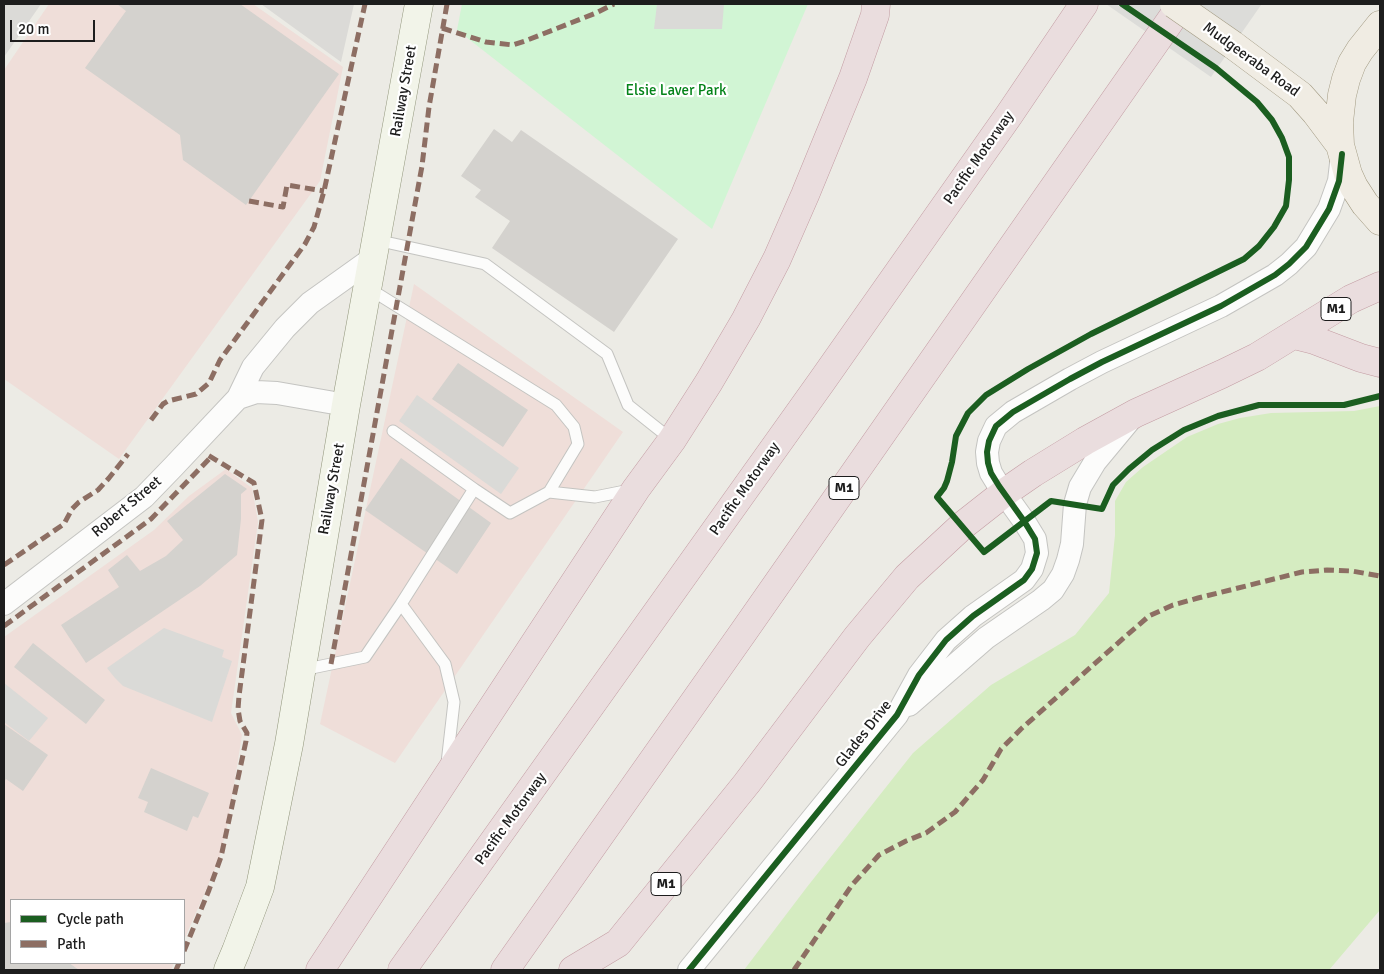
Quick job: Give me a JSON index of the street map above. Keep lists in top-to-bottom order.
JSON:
{
  "streets": {
    "highway": ["Pacific Motorway", "M1"],
    "main road": ["Mudgeeraba Road", "Railway Street"],
    "street": ["Robert Street", "Glades Drive"]
  },
  "crossings": [
    ["Mudgeeraba Road", "Glades Drive"],
    ["Railway Street", "Robert Street"],
    ["M1", "Glades Drive"]
  ],
  "parks": ["Elsie Laver Park"],
  "legend": ["Cycle path", "Path"],
  "scale_bar": "20 m"
}
